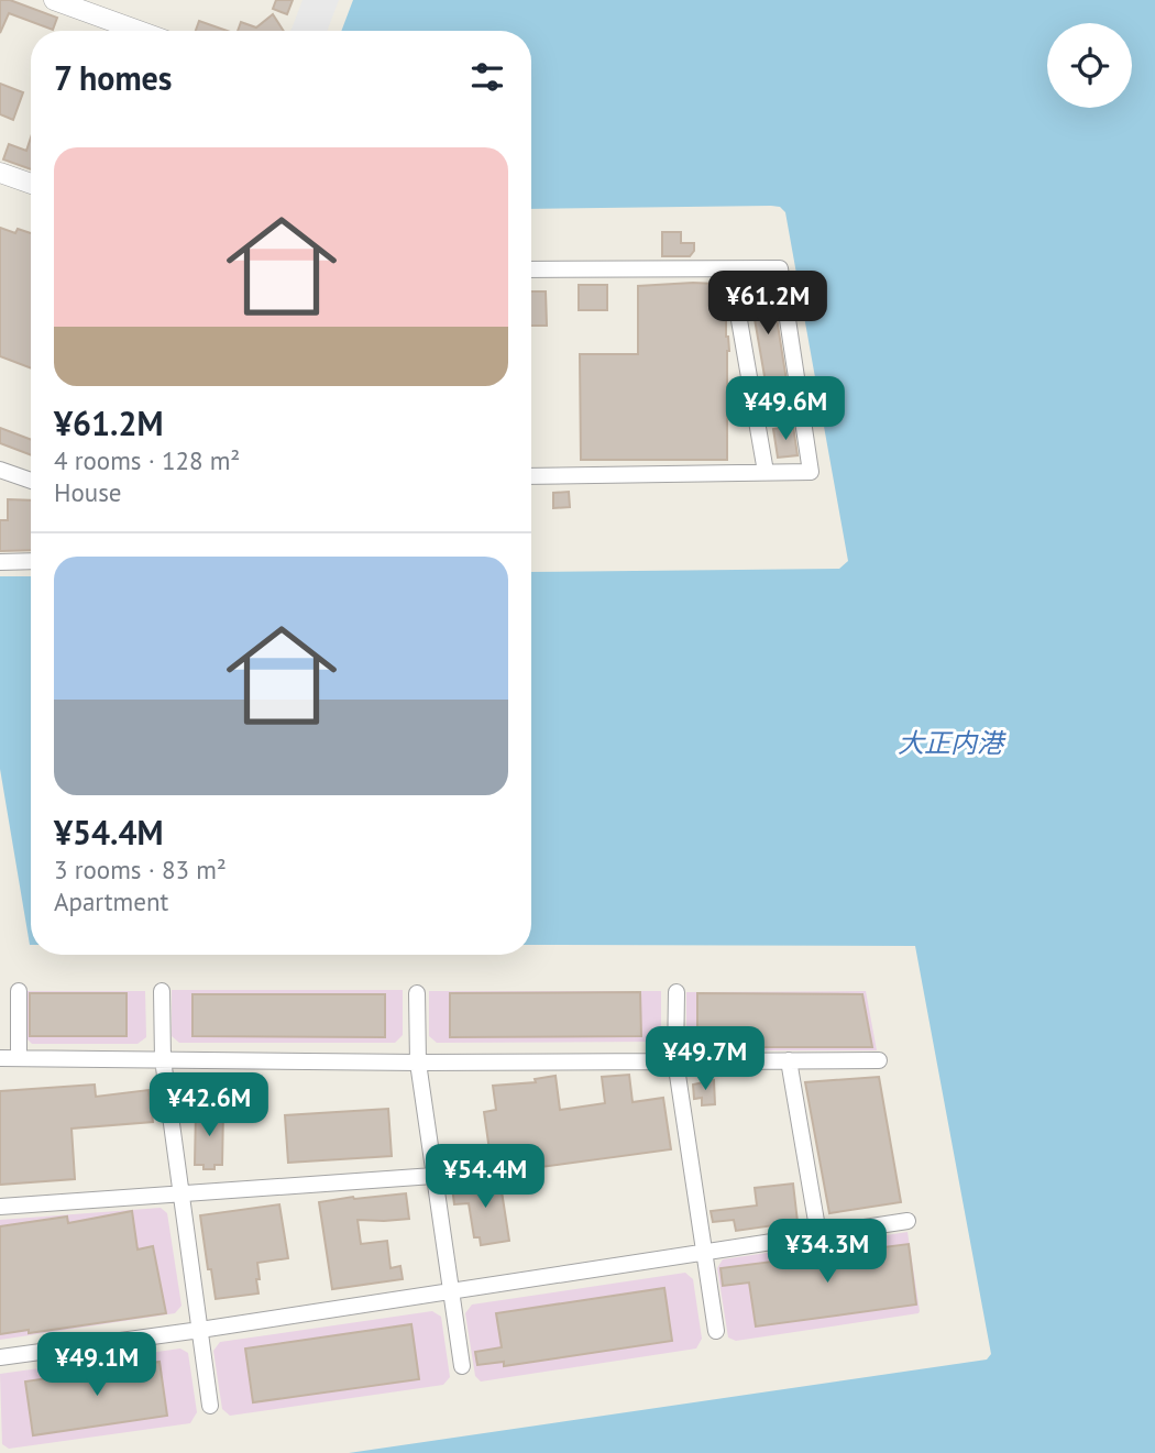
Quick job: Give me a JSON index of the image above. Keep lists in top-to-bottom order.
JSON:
{
  "water": ["大正内港"],
  "page": {
    "heading": "7 homes",
    "list": [
      {
        "name": "¥61.2M",
        "note": "4 rooms · 128 m² · House"
      },
      {
        "name": "¥54.4M",
        "note": "3 rooms · 83 m² · Apartment"
      }
    ],
    "price": [
      "¥61.2M",
      "¥49.6M",
      "¥49.7M",
      "¥42.6M",
      "¥54.4M",
      "¥34.3M",
      "¥49.1M"
    ]
  }
}
